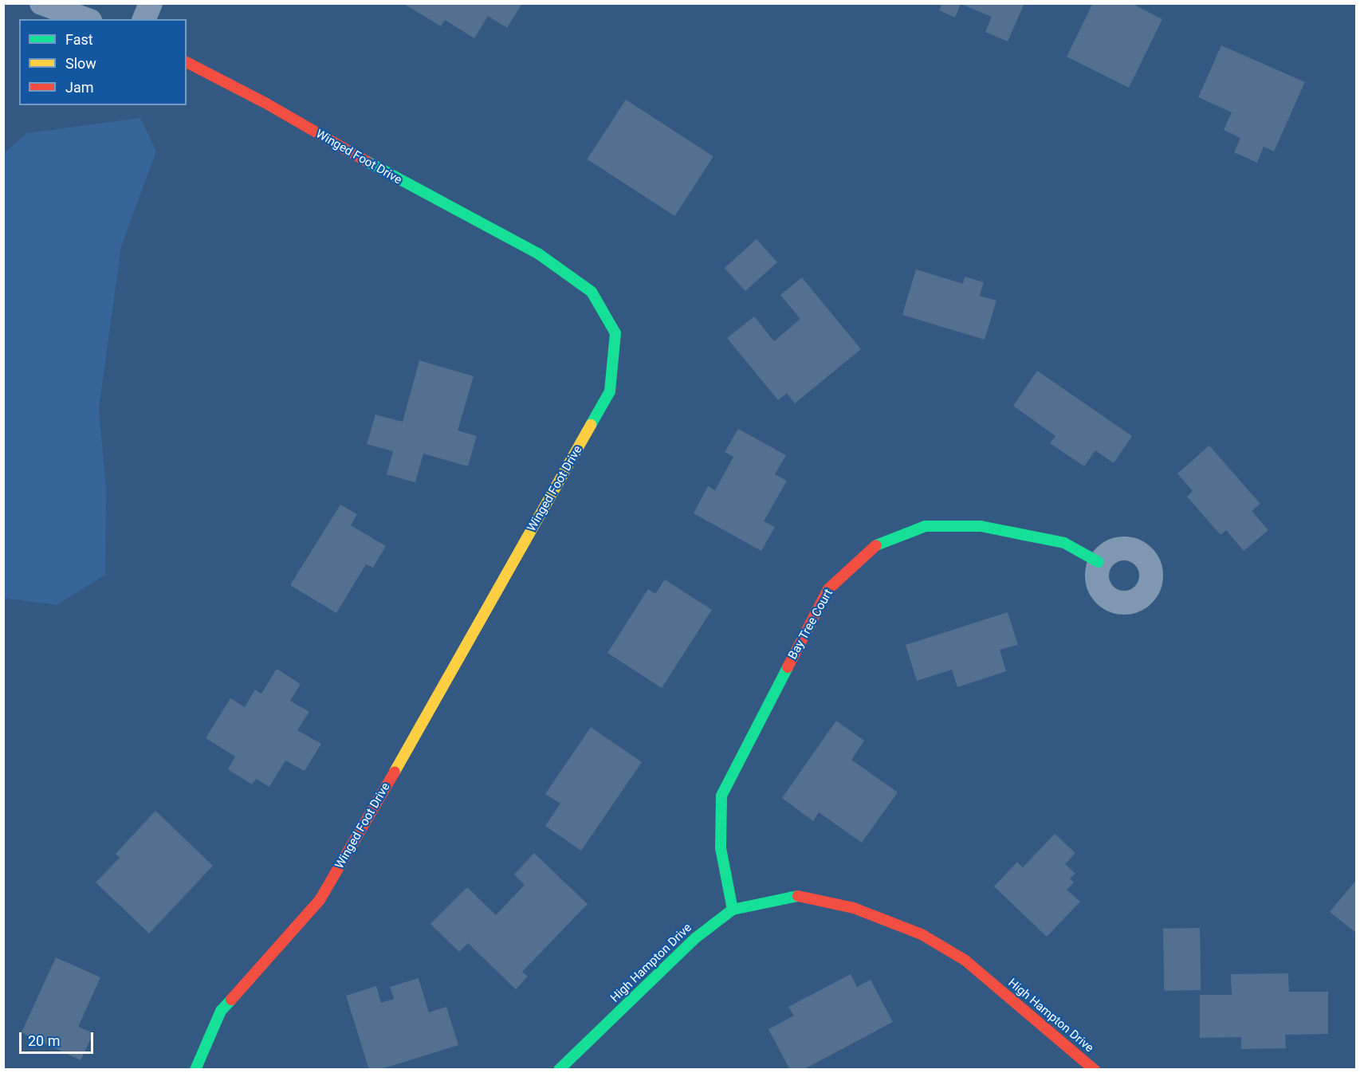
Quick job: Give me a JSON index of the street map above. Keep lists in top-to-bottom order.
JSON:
{
  "streets": {
    "street": ["Winged Foot Drive", "Bay Tree Court", "High Hampton Drive"]
  },
  "crossings": [
    ["Bay Tree Court", "High Hampton Drive"]
  ],
  "legend": ["Fast", "Slow", "Jam"],
  "scale_bar": "20 m"
}
